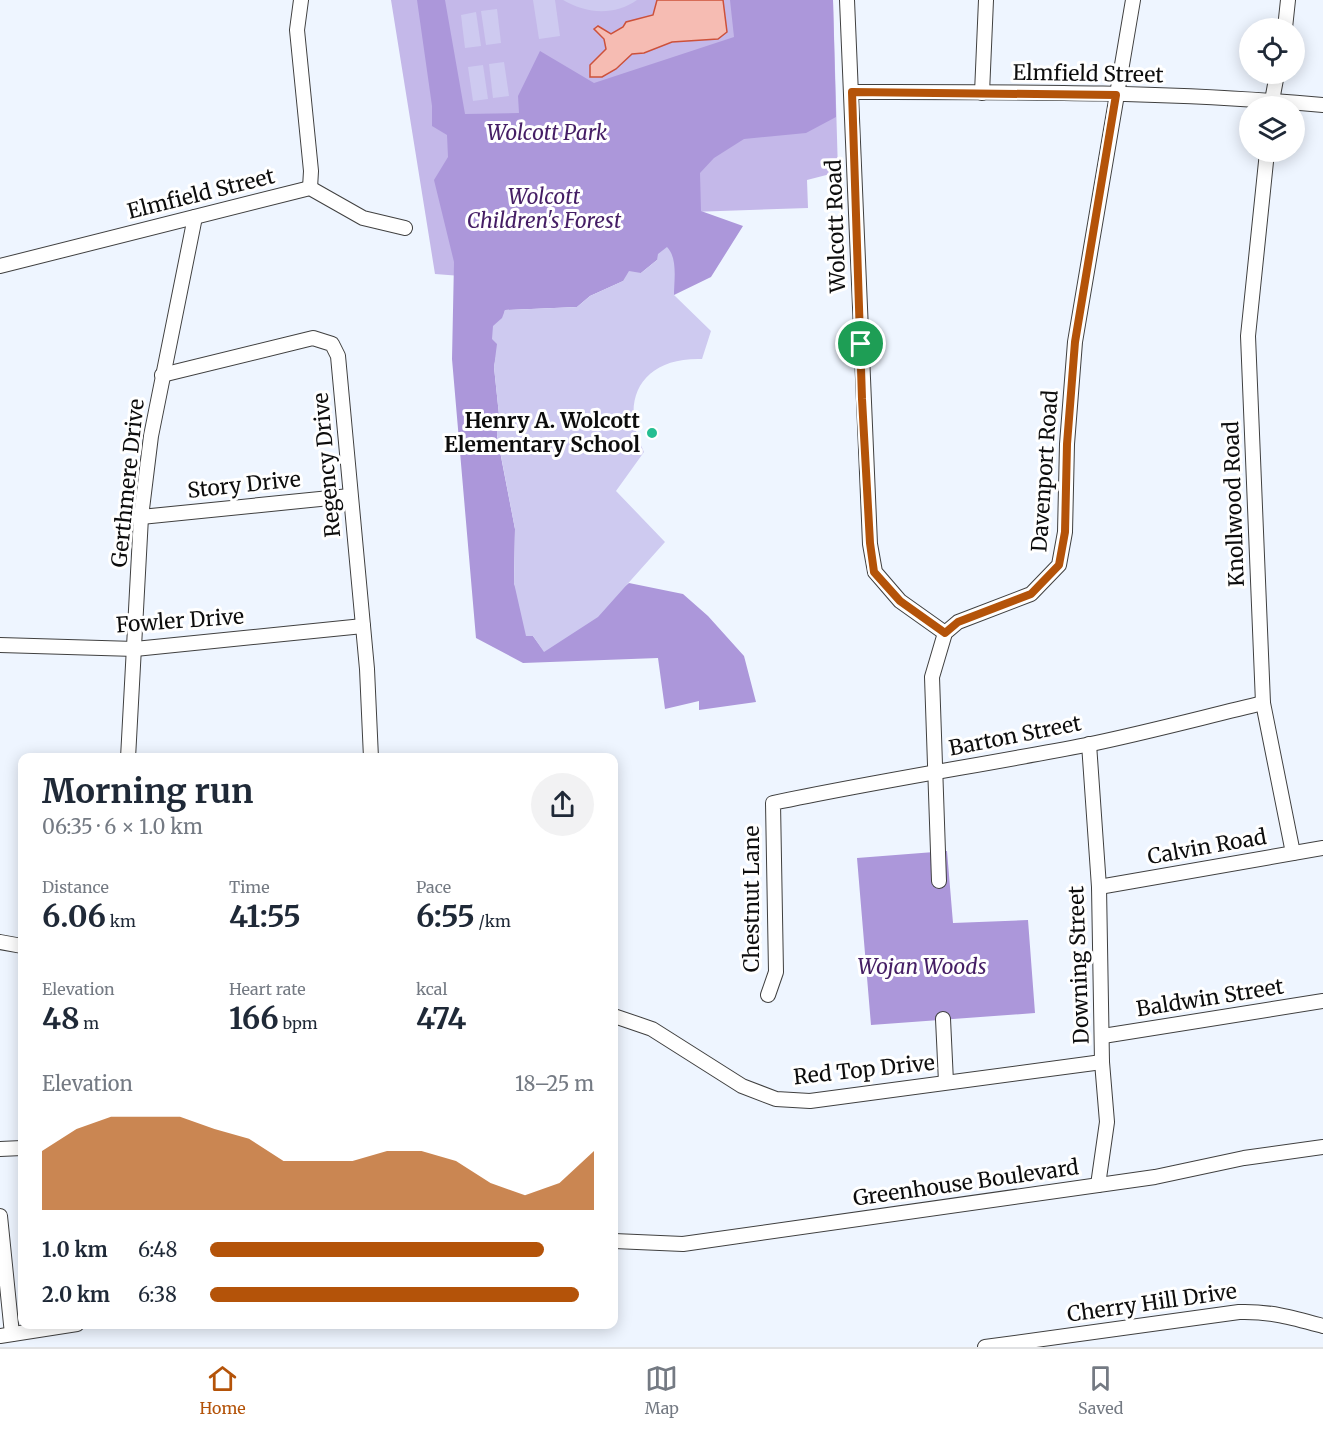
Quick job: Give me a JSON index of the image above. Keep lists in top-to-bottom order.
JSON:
{
  "streets": {
    "street": [
      "Elmfield Street",
      "Wolcott Road",
      "Regency Drive",
      "Davenport Road",
      "Gerthmere Drive",
      "Story Drive",
      "Knollwood Road",
      "Fowler Drive",
      "Barton Street",
      "Calvin Road",
      "Chestnut Lane",
      "Downing Street",
      "Baldwin Street",
      "Red Top Drive",
      "Greenhouse Boulevard",
      "Cherry Hill Drive"
    ]
  },
  "crossings": [
    ["Elmfield Street", "Wolcott Road"],
    ["Elmfield Street", "Davenport Road"],
    ["Elmfield Street", "Gerthmere Drive"],
    ["Wolcott Road", "Davenport Road"],
    ["Regency Drive", "Gerthmere Drive"],
    ["Regency Drive", "Story Drive"],
    ["Regency Drive", "Fowler Drive"],
    ["Gerthmere Drive", "Story Drive"],
    ["Gerthmere Drive", "Fowler Drive"],
    ["Knollwood Road", "Barton Street"],
    ["Knollwood Road", "Calvin Road"],
    ["Barton Street", "Chestnut Lane"],
    ["Barton Street", "Downing Street"],
    ["Calvin Road", "Downing Street"],
    ["Downing Street", "Baldwin Street"],
    ["Downing Street", "Red Top Drive"],
    ["Downing Street", "Greenhouse Boulevard"]
  ],
  "parks": ["Wolcott Park", "Wolcott Children's Forest", "Wojan Woods"],
  "places": ["Henry A. Wolcott Elementary School"],
  "page": {
    "heading": ["Morning run", "06:35 · 6 × 1.0 km"],
    "stats": [
      ["Distance", "6.06 km"],
      ["Time", "41:55"],
      ["Pace", "6:55 /km"],
      ["Elevation", "48 m"],
      ["Heart rate", "166 bpm"],
      ["kcal", "474"]
    ],
    "chart": ["Elevation", "18–25 m"],
    "list": [
      {
        "name": "1.0 km",
        "note": "6:48"
      },
      {
        "name": "2.0 km",
        "note": "6:38"
      }
    ],
    "tabs": ["Home", "Map", "Saved"]
  }
}
